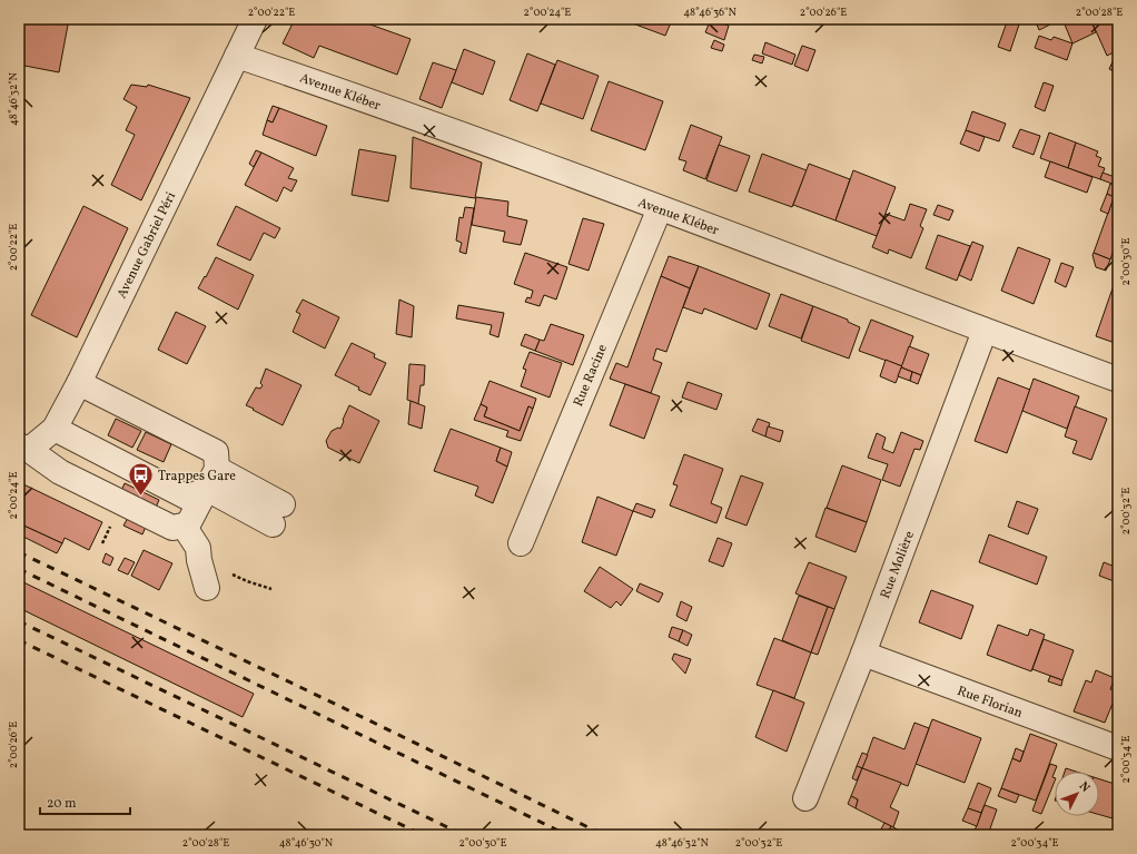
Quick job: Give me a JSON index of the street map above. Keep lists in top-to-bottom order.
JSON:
{
  "streets": {
    "street": [
      "Avenue Kléber",
      "Avenue Gabriel Péri",
      "Rue Racine",
      "Rue Molière",
      "Rue Florian"
    ]
  },
  "crossings": [
    ["Avenue Kléber", "Avenue Gabriel Péri"],
    ["Avenue Kléber", "Rue Racine"],
    ["Avenue Kléber", "Rue Molière"],
    ["Rue Molière", "Rue Florian"]
  ],
  "places": {
    "bus stop": ["Trappes Gare"]
  },
  "scale_bar": "20 m",
  "north": "top right",
  "coordinates": [
    "2°00'22\"E",
    "2°00'24\"E",
    "48°46'36\"N",
    "2°00'26\"E",
    "2°00'28\"E",
    "48°46'32\"N",
    "2°00'30\"E",
    "2°00'32\"E",
    "2°00'34\"E",
    "48°46'30\"N"
  ]
}
